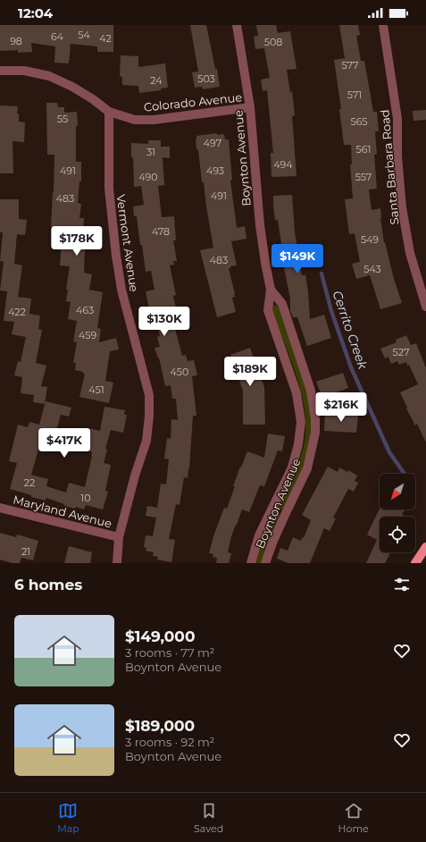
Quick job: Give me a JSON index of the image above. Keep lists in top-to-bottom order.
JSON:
{
  "streets": {
    "street": [
      "Colorado Avenue",
      "Boynton Avenue",
      "Santa Barbara Road",
      "Vermont Avenue",
      "Maryland Avenue"
    ]
  },
  "crossings": [
    ["Colorado Avenue", "Boynton Avenue"],
    ["Colorado Avenue", "Vermont Avenue"],
    ["Vermont Avenue", "Maryland Avenue"]
  ],
  "water": ["Cerrito Creek"],
  "house_numbers": [
    "54",
    "64",
    "42",
    "98",
    "508",
    "577",
    "503",
    "24",
    "571",
    "55",
    "565",
    "497",
    "561",
    "31",
    "494",
    "491",
    "493",
    "490",
    "557",
    "491",
    "483",
    "478",
    "549",
    "483",
    "543",
    "463",
    "422",
    "459",
    "527",
    "450",
    "451",
    "22",
    "10",
    "21"
  ],
  "north": "bottom left",
  "page": {
    "status": "12:04",
    "price": [
      "$178K",
      "$149K",
      "$130K",
      "$189K",
      "$216K",
      "$417K"
    ],
    "heading": "6 homes",
    "list": [
      {
        "name": "$149,000",
        "note": "3 rooms · 77 m² · Boynton Avenue"
      },
      {
        "name": "$189,000",
        "note": "3 rooms · 92 m² · Boynton Avenue"
      }
    ],
    "tabs": ["Map", "Saved", "Home"]
  }
}
